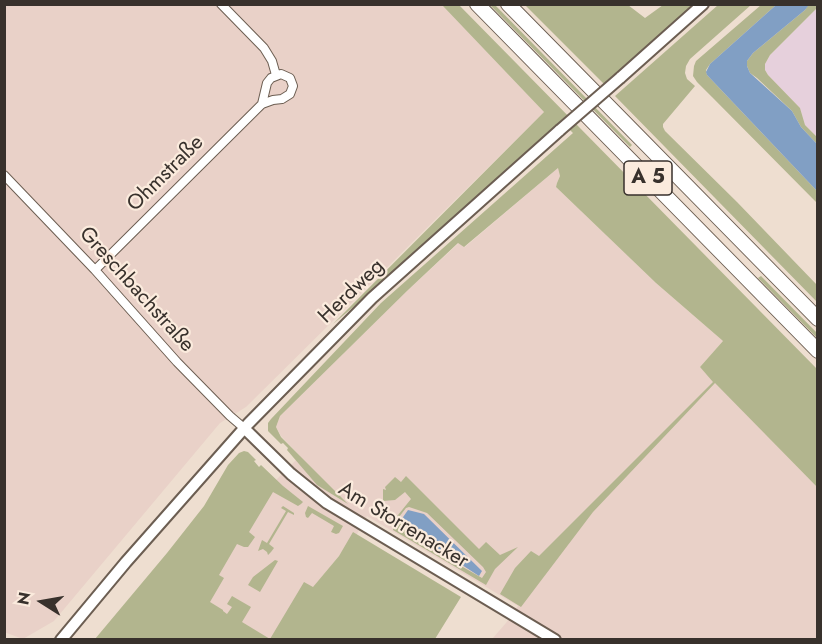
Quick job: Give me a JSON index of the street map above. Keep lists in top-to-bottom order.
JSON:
{
  "streets": {
    "highway": ["A 5"],
    "main road": ["Herdweg", "Am Storrenacker"],
    "street": ["Ohmstraße", "Greschbachstraße"]
  },
  "crossings": [
    ["Ohmstraße", "Greschbachstraße"],
    ["Greschbachstraße", "Herdweg"],
    ["Greschbachstraße", "Am Storrenacker"],
    ["Herdweg", "Am Storrenacker"]
  ],
  "north": "left"
}
